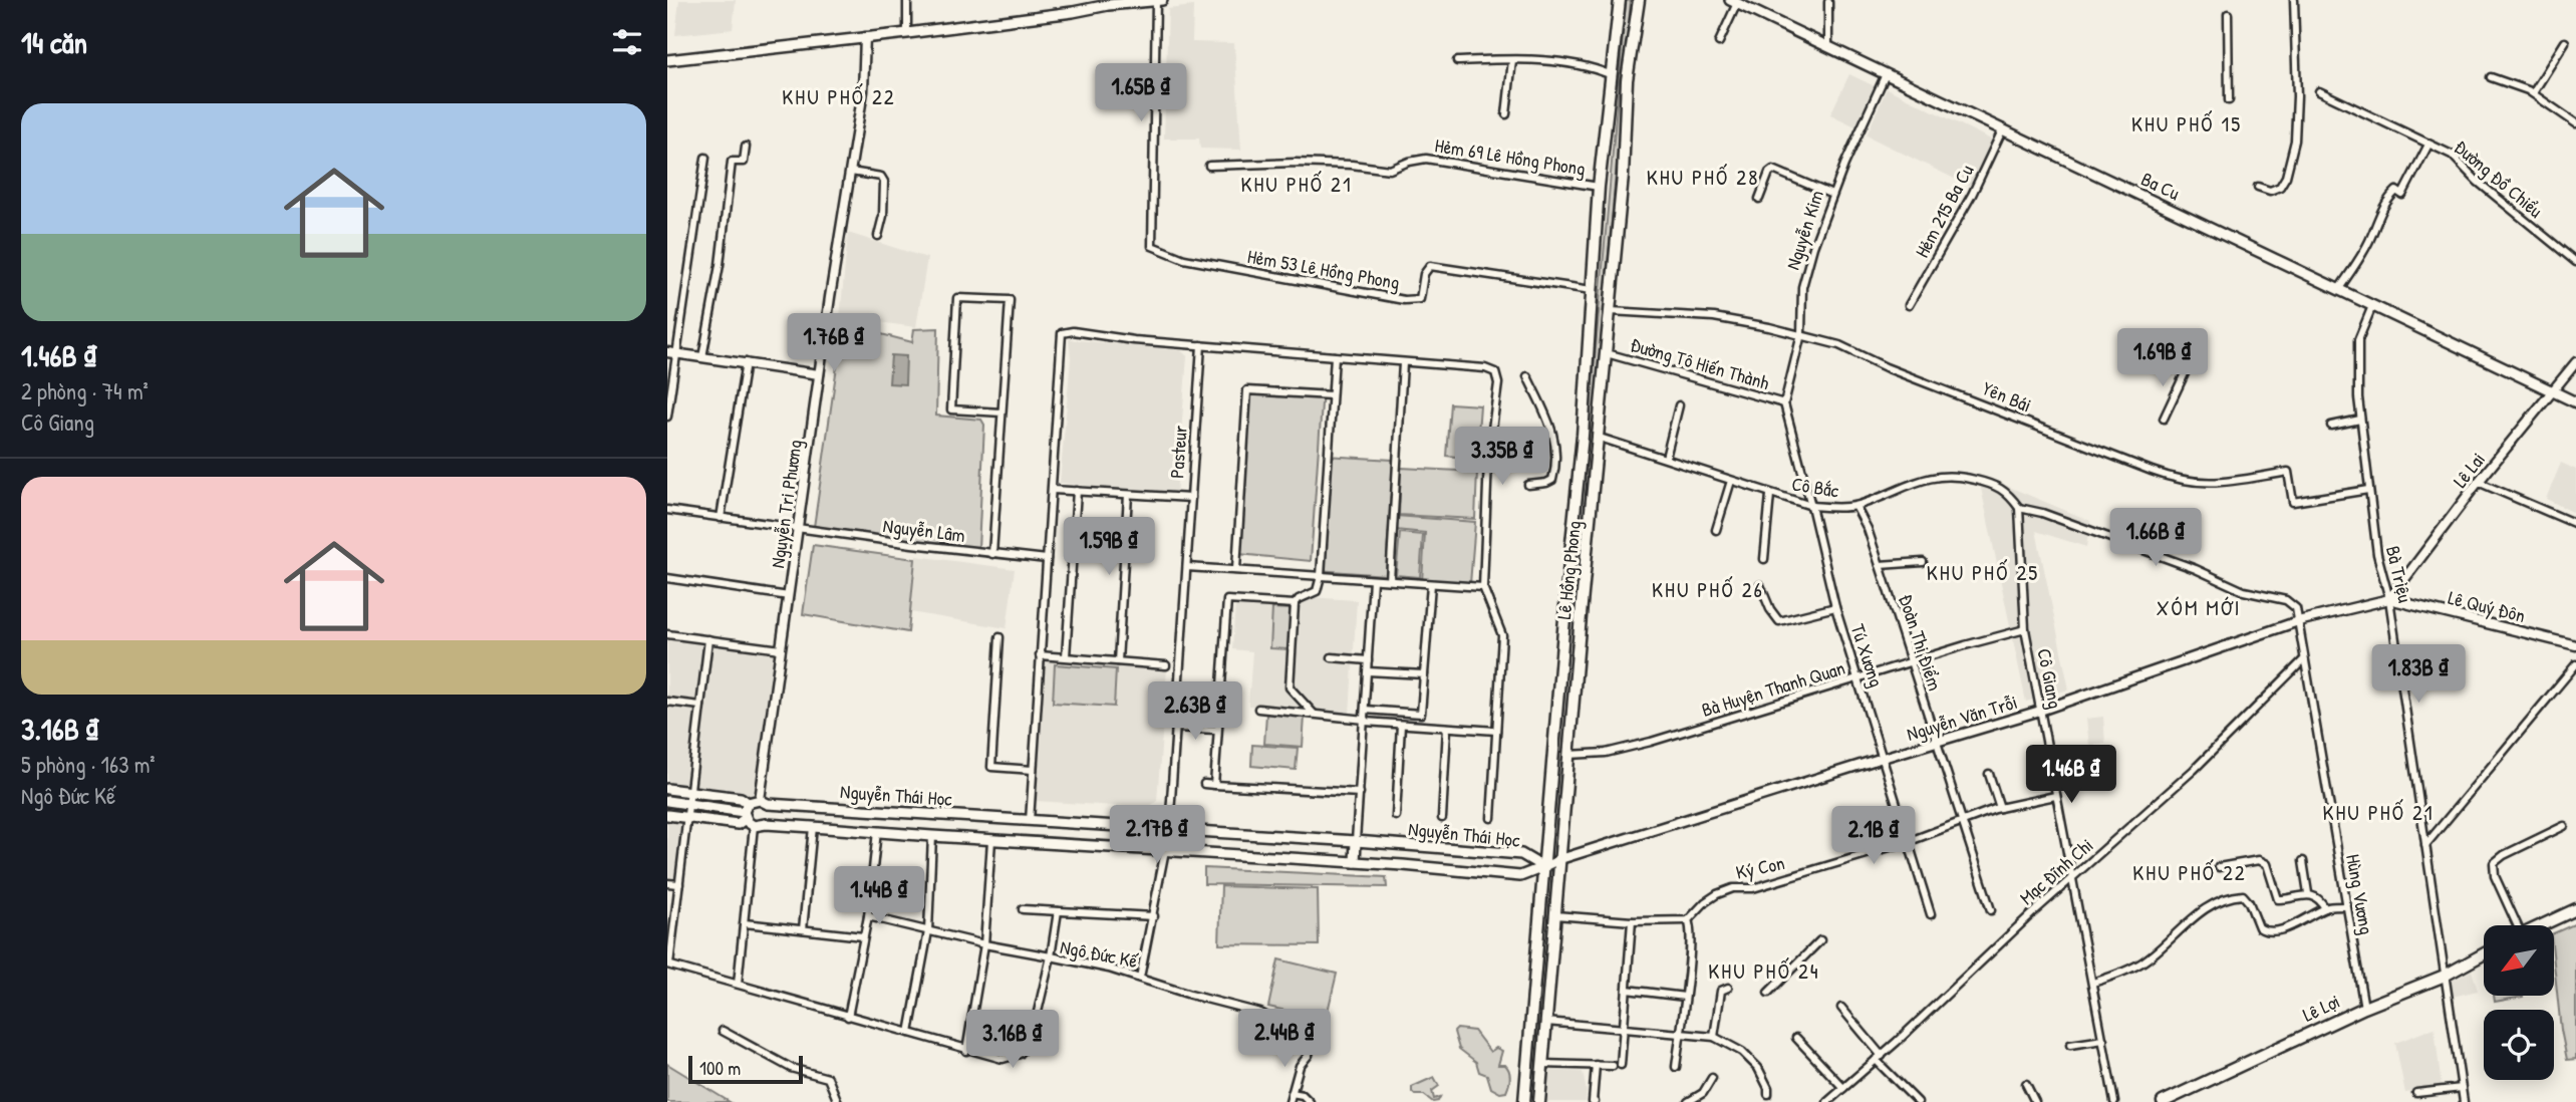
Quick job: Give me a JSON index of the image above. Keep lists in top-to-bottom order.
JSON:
{
  "streets": {
    "main road": [
      "Ba Cu",
      "Lê Hồng Phong",
      "Nguyễn Thái Học",
      "Lê Lợi"
    ],
    "street": [
      "Hẻm 69 Lê Hồng Phong",
      "Đường Đồ Chiểu",
      "Hẻm 215 Ba Cu",
      "Nguyễn Kim",
      "Hẻm 53 Lê Hồng Phong",
      "Đường Tô Hiến Thành",
      "Yên Bái",
      "Pasteur",
      "Lê Lai",
      "Cô Bắc",
      "Nguyễn Tri Phương",
      "Nguyễn Lâm",
      "Bà Triệu",
      "Lê Quý Đôn",
      "Đoàn Thị Điểm",
      "Tú Xương",
      "Cô Giang",
      "Bà Huyện Thanh Quan",
      "Nguyễn Văn Trỗi",
      "Ký Con",
      "Mạc Đĩnh Chi",
      "Hùng Vương",
      "Ngô Đức Kế"
    ]
  },
  "crossings": [
    ["Hẻm 69 Lê Hồng Phong", "Lê Hồng Phong"],
    ["Ba Cu", "Hẻm 215 Ba Cu"],
    ["Ba Cu", "Nguyễn Kim"],
    ["Ba Cu", "Lê Lai"],
    ["Ba Cu", "Bà Triệu"],
    ["Nguyễn Kim", "Đường Tô Hiến Thành"],
    ["Nguyễn Kim", "Yên Bái"],
    ["Nguyễn Kim", "Tú Xương"],
    ["Hẻm 53 Lê Hồng Phong", "Lê Hồng Phong"],
    ["Đường Tô Hiến Thành", "Lê Hồng Phong"],
    ["Đường Tô Hiến Thành", "Tú Xương"],
    ["Yên Bái", "Lê Hồng Phong"],
    ["Yên Bái", "Bà Triệu"],
    ["Pasteur", "Nguyễn Thái Học"],
    ["Pasteur", "Ngô Đức Kế"],
    ["Lê Lai", "Bà Triệu"],
    ["Lê Lai", "Lê Quý Đôn"],
    ["Lê Lai", "Nguyễn Văn Trỗi"],
    ["Cô Bắc", "Lê Hồng Phong"],
    ["Cô Bắc", "Đoàn Thị Điểm"],
    ["Cô Bắc", "Tú Xương"],
    ["Cô Bắc", "Cô Giang"],
    ["Nguyễn Tri Phương", "Nguyễn Lâm"],
    ["Nguyễn Tri Phương", "Nguyễn Thái Học"],
    ["Lê Hồng Phong", "Bà Huyện Thanh Quan"],
    ["Lê Hồng Phong", "Nguyễn Văn Trỗi"],
    ["Lê Hồng Phong", "Nguyễn Thái Học"],
    ["Bà Triệu", "Lê Quý Đôn"],
    ["Bà Triệu", "Nguyễn Văn Trỗi"],
    ["Bà Triệu", "Lê Lợi"],
    ["Lê Quý Đôn", "Nguyễn Văn Trỗi"],
    ["Đoàn Thị Điểm", "Bà Huyện Thanh Quan"],
    ["Đoàn Thị Điểm", "Nguyễn Văn Trỗi"],
    ["Đoàn Thị Điểm", "Ký Con"],
    ["Tú Xương", "Bà Huyện Thanh Quan"],
    ["Tú Xương", "Nguyễn Văn Trỗi"],
    ["Tú Xương", "Ký Con"],
    ["Cô Giang", "Bà Huyện Thanh Quan"],
    ["Cô Giang", "Nguyễn Văn Trỗi"],
    ["Cô Giang", "Ký Con"],
    ["Cô Giang", "Mạc Đĩnh Chi"],
    ["Nguyễn Văn Trỗi", "Nguyễn Thái Học"],
    ["Nguyễn Văn Trỗi", "Hùng Vương"],
    ["Mạc Đĩnh Chi", "Hùng Vương"],
    ["Hùng Vương", "Lê Lợi"]
  ],
  "districts": [
    "KHU PHỐ 22",
    "KHU PHỐ 15",
    "KHU PHỐ 28",
    "KHU PHỐ 21",
    "KHU PHỐ 25",
    "KHU PHỐ 26",
    "XÓM MỚI",
    "KHU PHỐ 21",
    "KHU PHỐ 22",
    "KHU PHỐ 24"
  ],
  "scale_bar": "100 m",
  "north": "bottom left",
  "page": {
    "heading": "14 căn",
    "price": [
      "1.65B ₫",
      "1.76B ₫",
      "1.69B ₫",
      "3.35B ₫",
      "1.66B ₫",
      "1.59B ₫",
      "1.83B ₫",
      "2.63B ₫",
      "1.46B ₫",
      "2.17B ₫",
      "2.1B ₫",
      "1.44B ₫",
      "2.44B ₫",
      "3.16B ₫"
    ],
    "list": [
      {
        "name": "1.46B ₫",
        "note": "2 phòng · 74 m² · Cô Giang"
      },
      {
        "name": "3.16B ₫",
        "note": "5 phòng · 163 m² · Ngô Đức Kế"
      }
    ],
    "scale": "100 m"
  }
}
